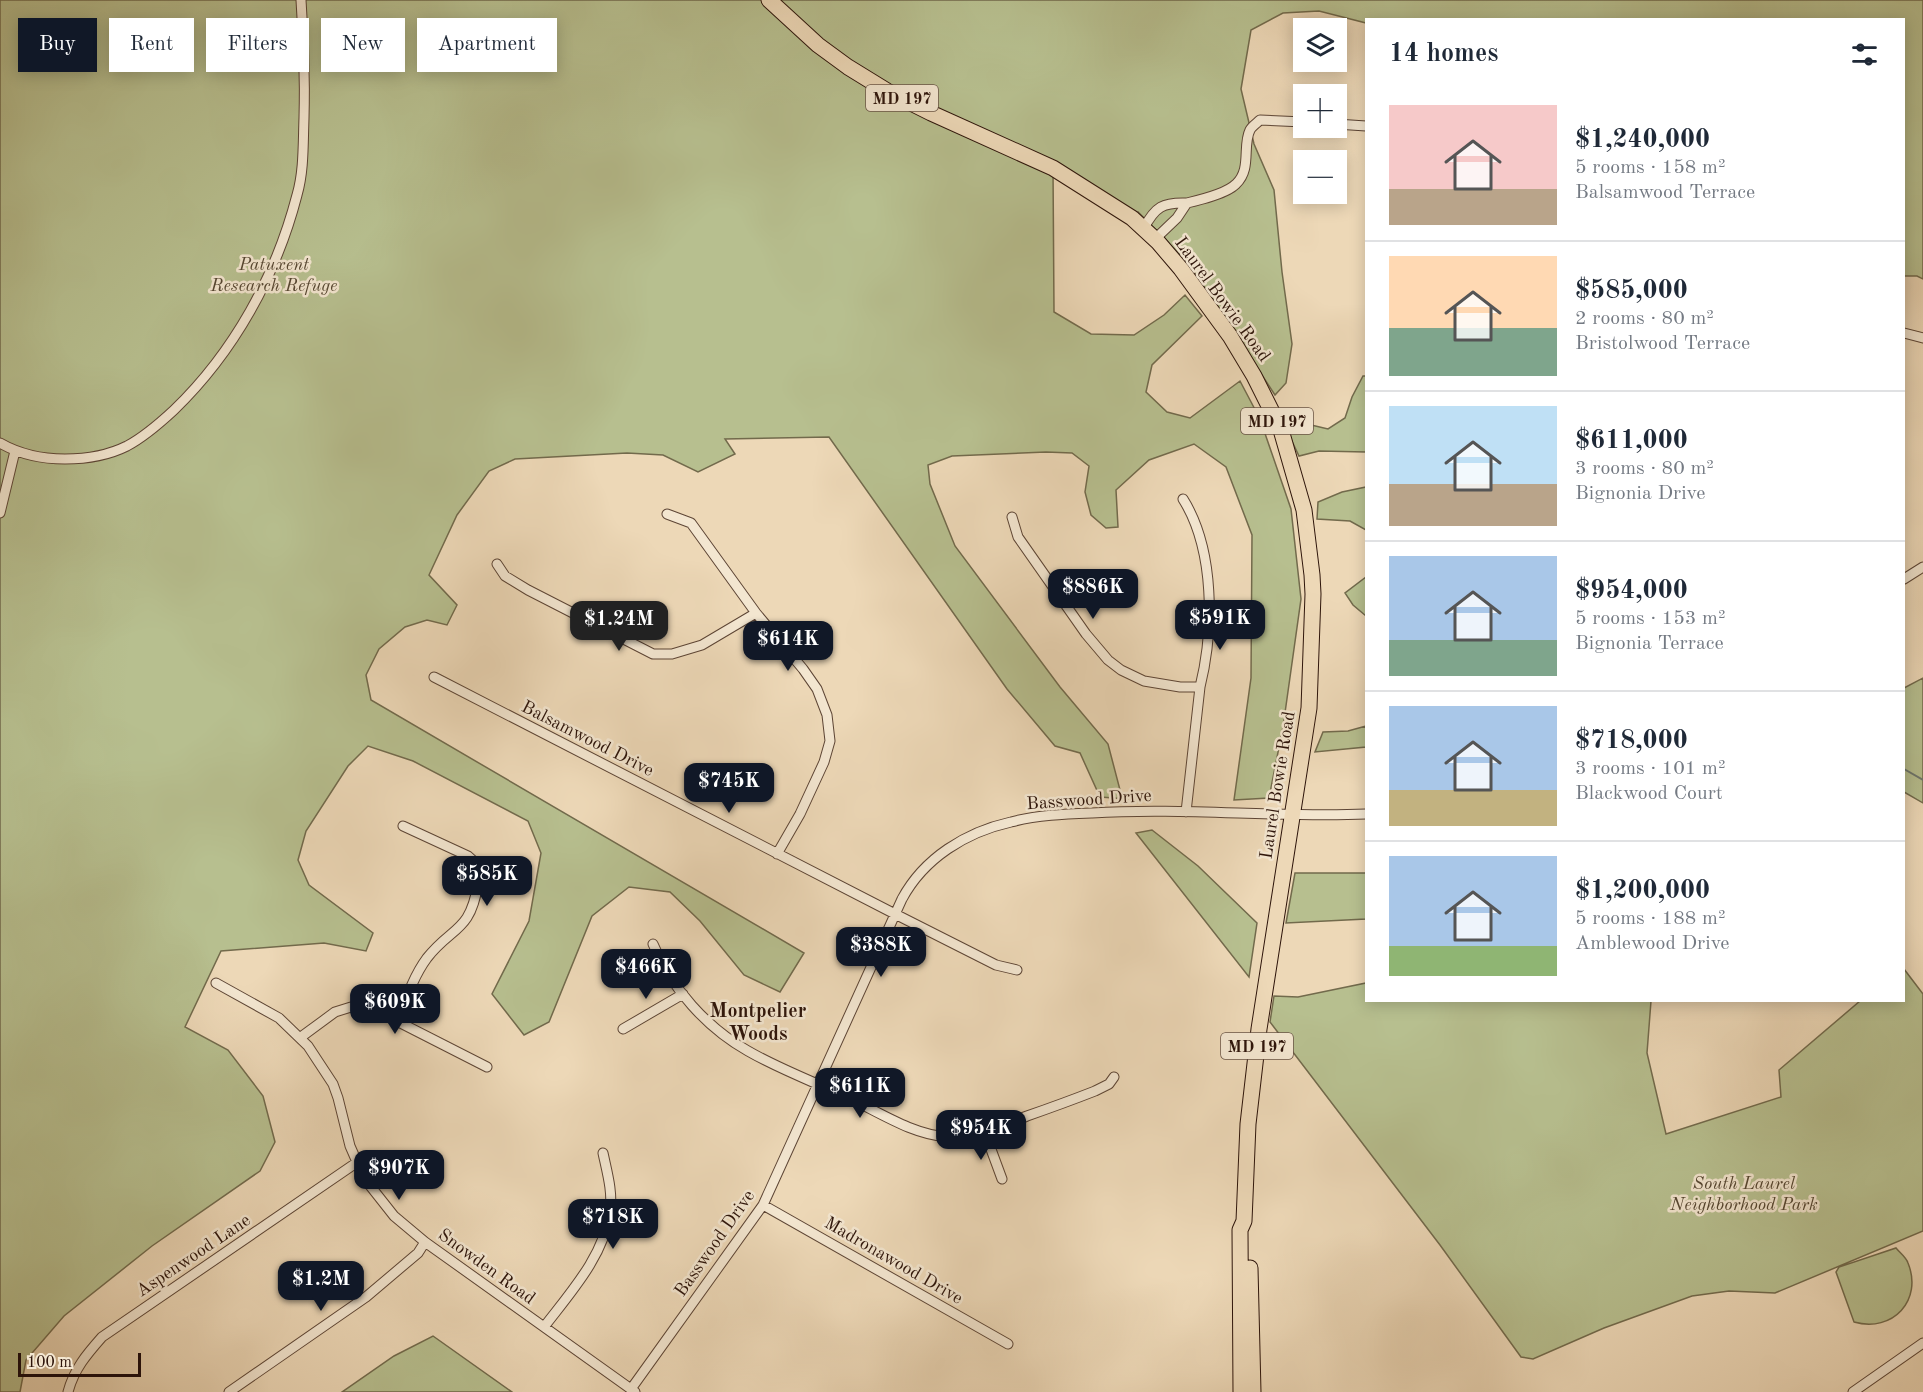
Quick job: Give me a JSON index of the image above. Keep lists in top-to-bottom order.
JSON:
{
  "streets": {
    "main road": ["MD 197", "Laurel Bowie Road"],
    "street": [
      "Balsamwood Drive",
      "Basswood Drive",
      "Aspenwood Lane",
      "Madronawood Drive",
      "Snowden Road"
    ]
  },
  "crossings": [
    ["Laurel Bowie Road", "Basswood Drive"],
    ["Balsamwood Drive", "Basswood Drive"],
    ["Basswood Drive", "Madronawood Drive"],
    ["Basswood Drive", "Snowden Road"],
    ["Aspenwood Lane", "Snowden Road"]
  ],
  "districts": ["Montpelier Woods"],
  "parks": ["Patuxent Research Refuge", "South Laurel Neighborhood Park"],
  "scale_bar": "100 m",
  "page": {
    "map_buttons": ["+", "−"],
    "chip": [
      "Buy",
      "Rent",
      "Filters",
      "New",
      "Apartment"
    ],
    "heading": "14 homes",
    "list": [
      {
        "name": "$1,240,000",
        "note": "5 rooms · 158 m² · Balsamwood Terrace"
      },
      {
        "name": "$585,000",
        "note": "2 rooms · 80 m² · Bristolwood Terrace"
      },
      {
        "name": "$611,000",
        "note": "3 rooms · 80 m² · Bignonia Drive"
      },
      {
        "name": "$954,000",
        "note": "5 rooms · 153 m² · Bignonia Terrace"
      },
      {
        "name": "$718,000",
        "note": "3 rooms · 101 m² · Blackwood Court"
      },
      {
        "name": "$1,200,000",
        "note": "5 rooms · 188 m² · Amblewood Drive"
      }
    ],
    "price": [
      "$886K",
      "$591K",
      "$1.24M",
      "$614K",
      "$745K",
      "$585K",
      "$388K",
      "$466K",
      "$609K",
      "$611K",
      "$954K",
      "$907K",
      "$718K",
      "$1.2M"
    ],
    "scale": "100 m"
  }
}
